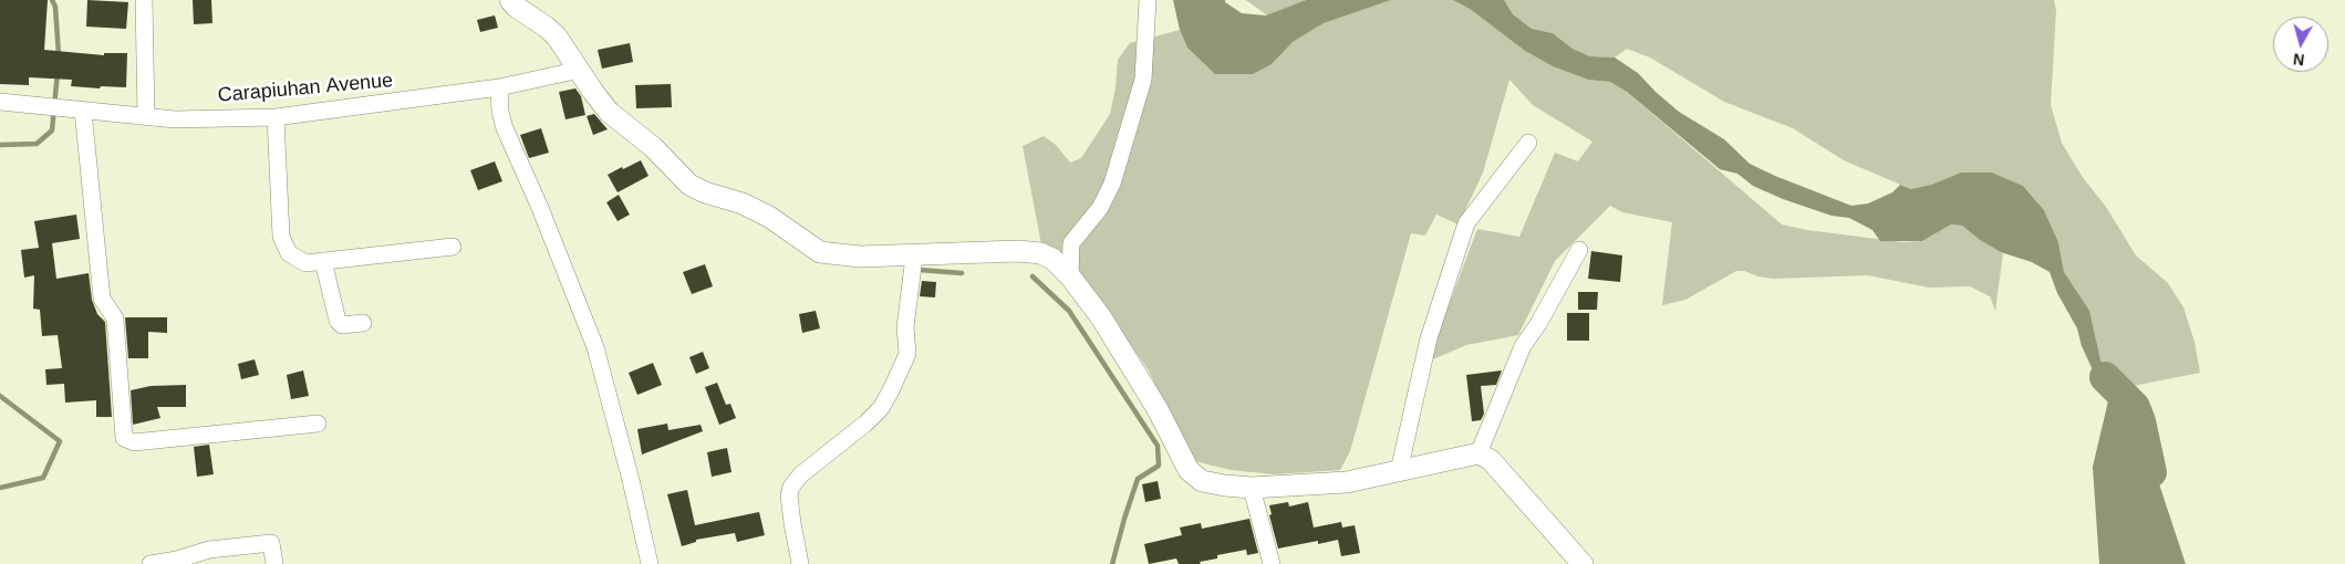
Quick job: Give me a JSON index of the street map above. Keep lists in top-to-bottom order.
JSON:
{
  "streets": {
    "street": ["Carapiuhan Avenue"]
  },
  "north": "bottom"
}
